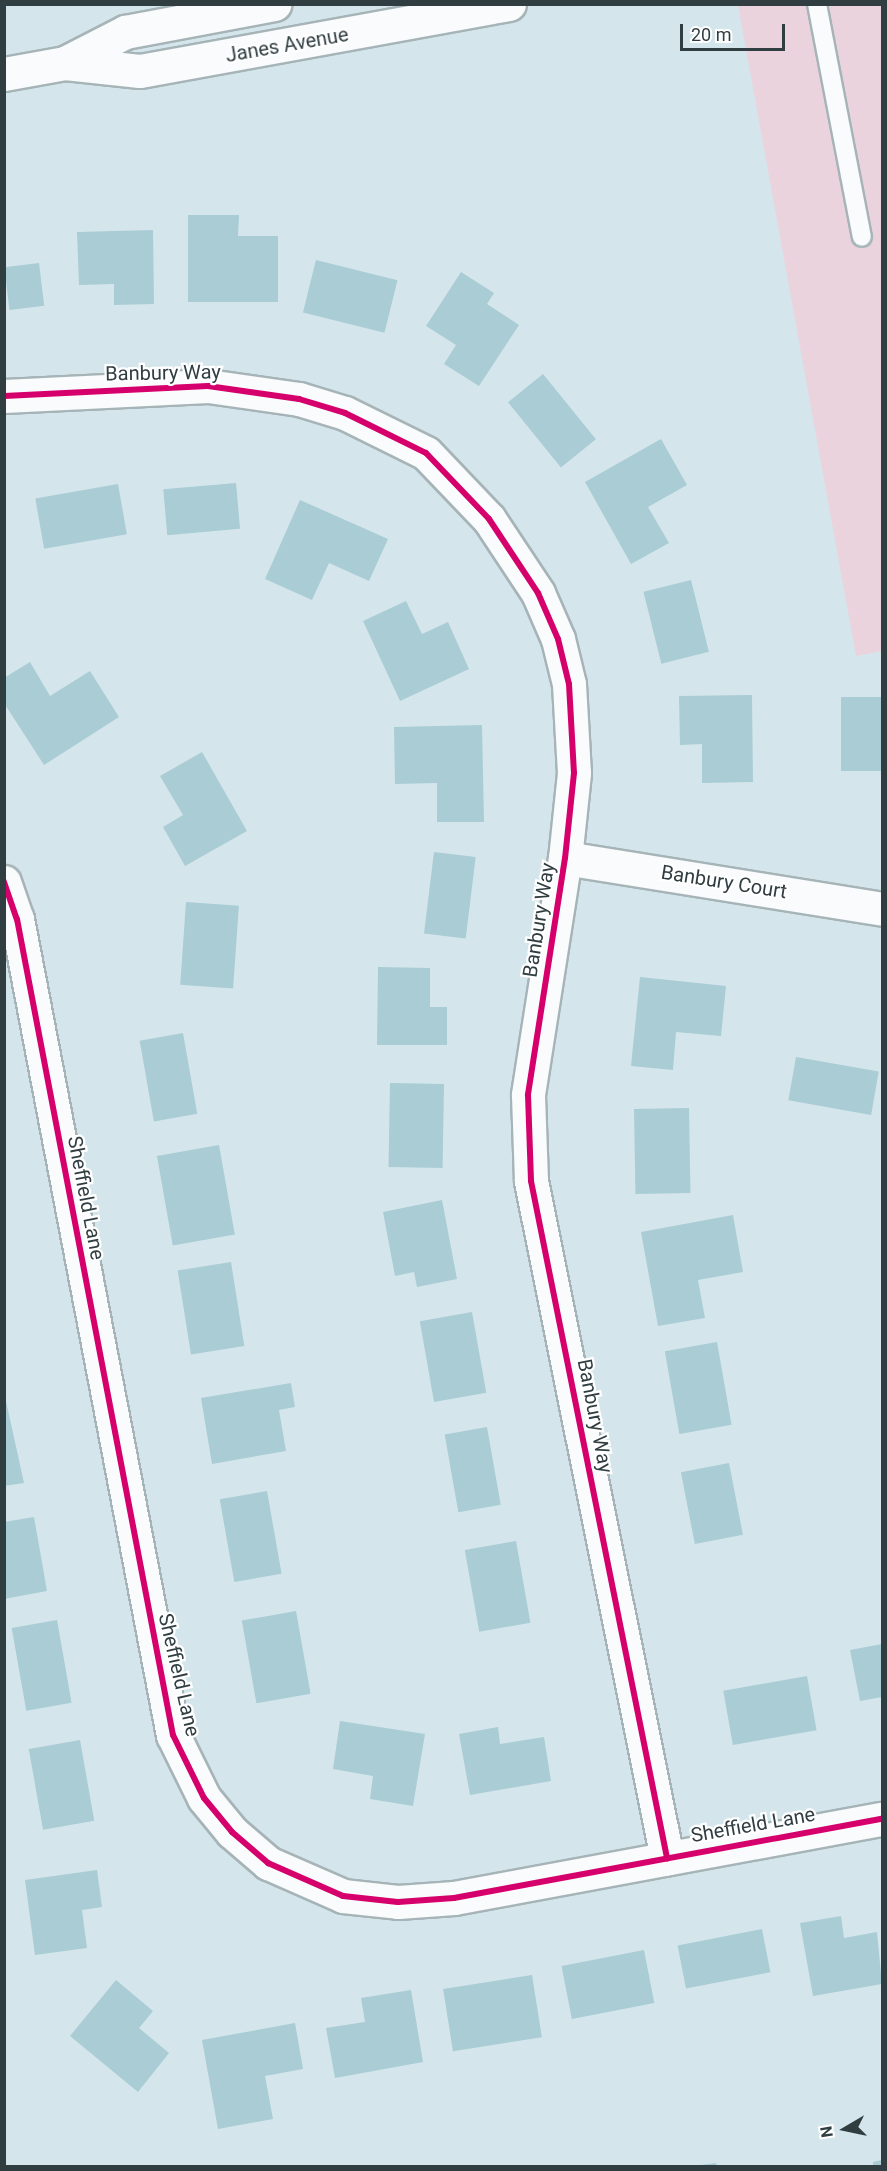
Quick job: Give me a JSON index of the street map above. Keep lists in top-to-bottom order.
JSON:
{
  "streets": {
    "street": [
      "Janes Avenue",
      "Banbury Way",
      "Banbury Court",
      "Sheffield Lane"
    ]
  },
  "crossings": [
    ["Banbury Way", "Banbury Court"],
    ["Banbury Way", "Sheffield Lane"]
  ],
  "scale_bar": "20 m",
  "north": "left"
}
